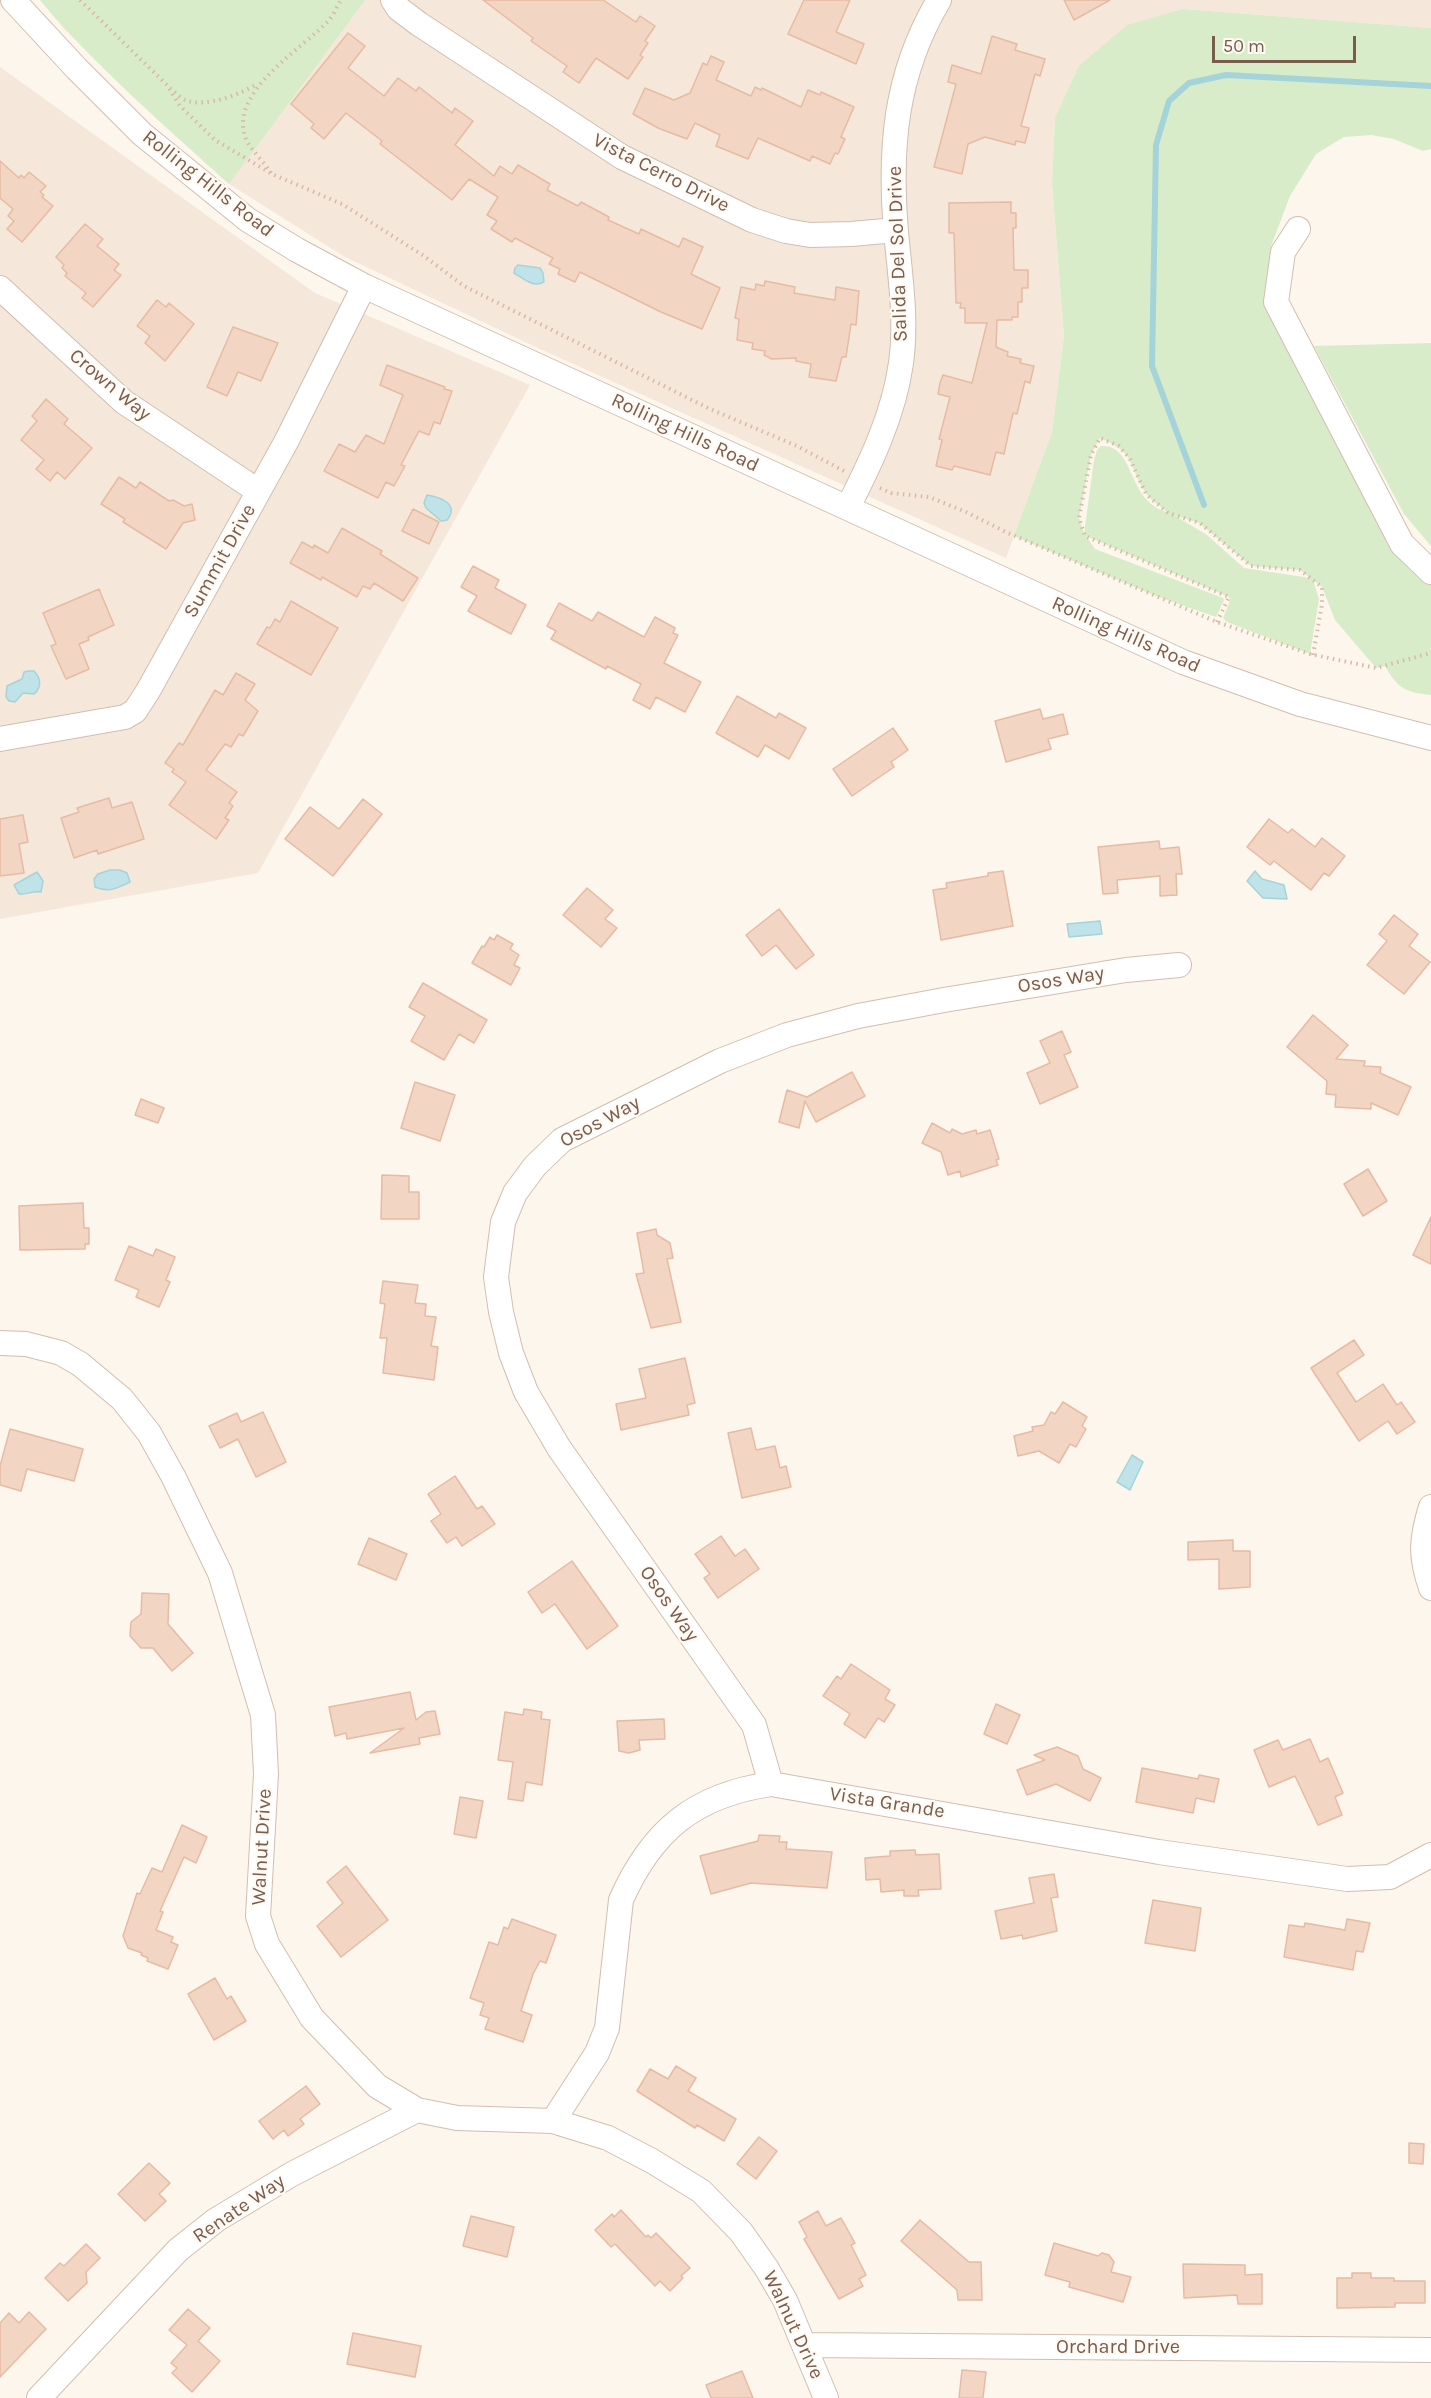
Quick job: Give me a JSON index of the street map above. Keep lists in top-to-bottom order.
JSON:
{
  "streets": {
    "street": [
      "Vista Cerro Drive",
      "Rolling Hills Road",
      "Salida Del Sol Drive",
      "Crown Way",
      "Summit Drive",
      "Osos Way",
      "Vista Grande",
      "Walnut Drive",
      "Renate Way",
      "Orchard Drive"
    ]
  },
  "crossings": [
    ["Vista Cerro Drive", "Salida Del Sol Drive"],
    ["Rolling Hills Road", "Salida Del Sol Drive"],
    ["Rolling Hills Road", "Summit Drive"],
    ["Crown Way", "Summit Drive"],
    ["Osos Way", "Vista Grande"],
    ["Vista Grande", "Walnut Drive"],
    ["Walnut Drive", "Renate Way"],
    ["Walnut Drive", "Orchard Drive"]
  ],
  "scale_bar": "50 m"
}
